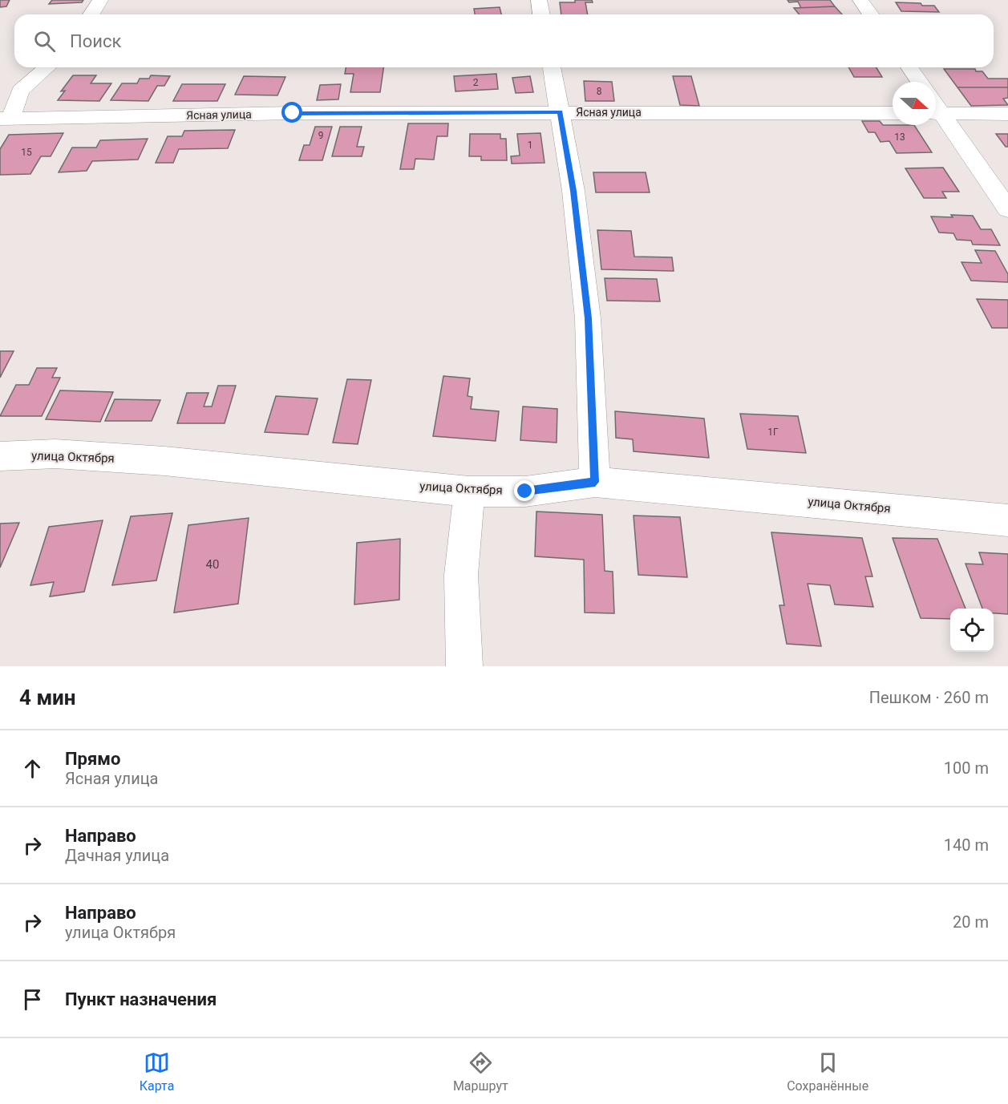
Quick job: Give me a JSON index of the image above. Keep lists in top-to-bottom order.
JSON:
{
  "streets": {
    "street": ["Ясная улица", "улица Октября"]
  },
  "house_numbers": [
    "2",
    "8",
    "9",
    "13",
    "1",
    "15",
    "1Г",
    "40"
  ],
  "north": "right",
  "page": {
    "search": "Поиск",
    "heading": ["4 мин", "Пешком · 260 m"],
    "list": [
      ["Прямо", "Ясная улица", "100 m"],
      ["Направо", "Дачная улица", "140 m"],
      ["Направо", "улица Октября", "20 m"],
      "Пункт назначения"
    ],
    "nav": ["Карта", "Маршрут", "Сохранённые"]
  }
}
